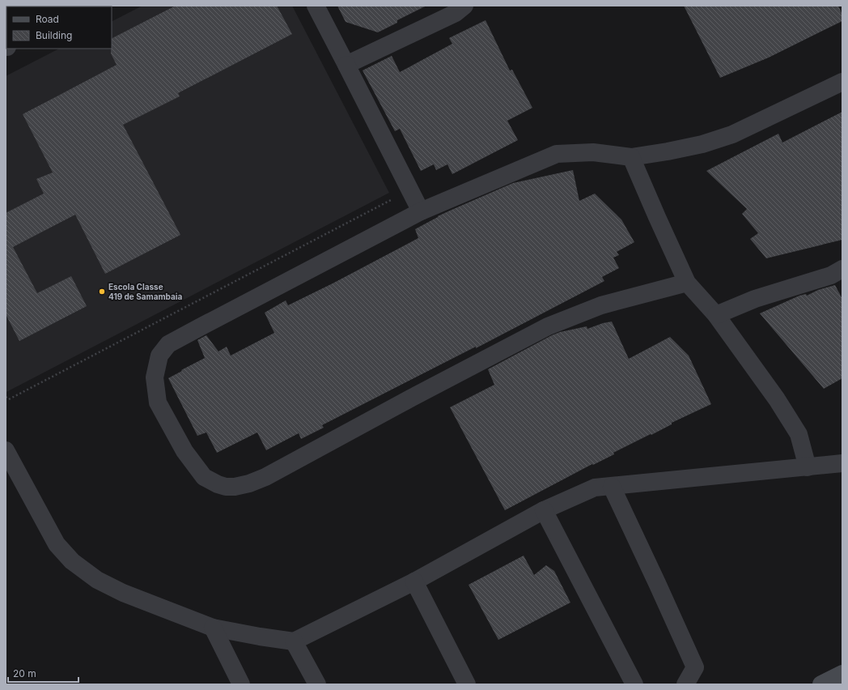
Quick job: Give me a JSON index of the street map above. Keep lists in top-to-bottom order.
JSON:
{
  "places": ["Escola Classe 419 de Samambaia"],
  "legend": ["Road", "Building"],
  "scale_bar": "20 m"
}
